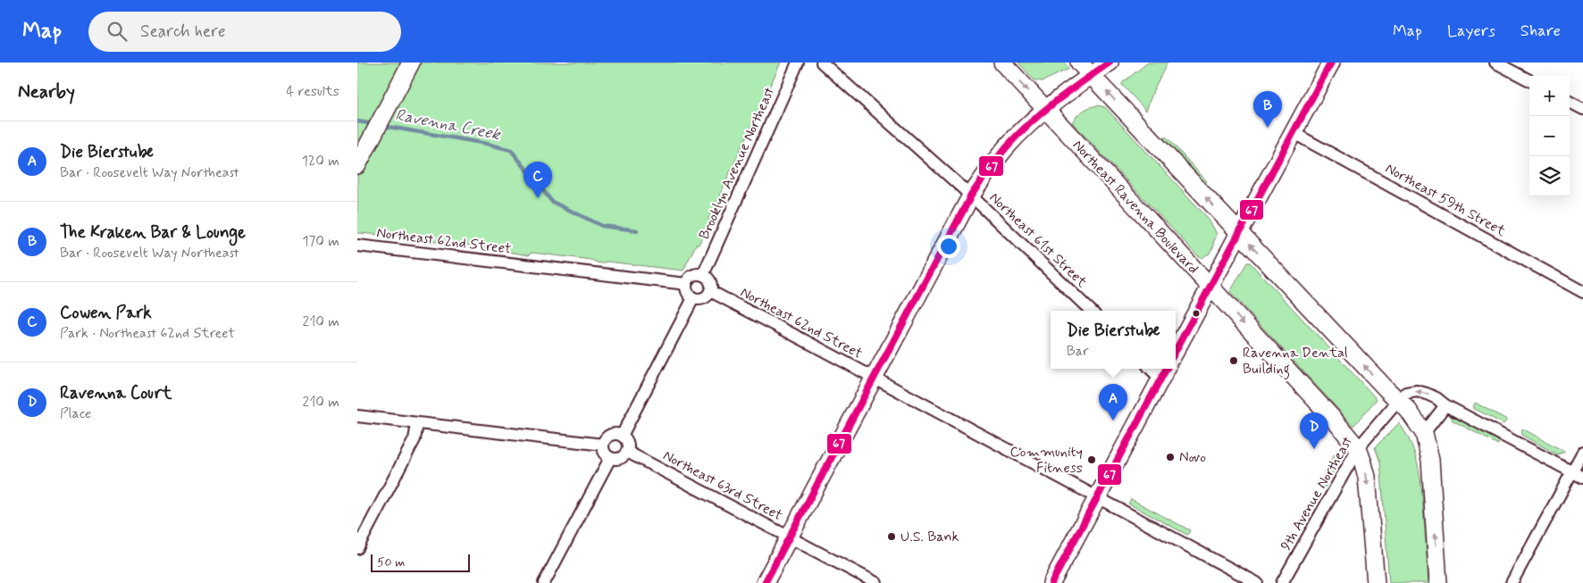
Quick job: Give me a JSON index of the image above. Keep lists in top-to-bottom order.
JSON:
{
  "streets": {
    "main road": ["Northeast Ravenna Boulevard"],
    "street": [
      "Brooklyn Avenue Northeast",
      "Northeast 59th Street",
      "Northeast 61st Street",
      "Northeast 62nd Street",
      "Northeast 63rd Street",
      "9th Avenue Northeast"
    ]
  },
  "crossings": [
    ["Brooklyn Avenue Northeast", "Northeast 62nd Street"],
    ["Northeast Ravenna Boulevard", "9th Avenue Northeast"]
  ],
  "water": ["Ravenna Creek"],
  "places": [
    "Ravenna Dental Building",
    "Novo",
    "Community Fitness",
    "U.S. Bank"
  ],
  "lines": ["transit line 67"],
  "scale_bar": "50 m",
  "page": {
    "header": "Map",
    "search": "Search here",
    "nav": ["Map", "Layers", "Share"],
    "heading": ["Nearby", "4 results"],
    "map_buttons": ["+", "−"],
    "pins": [
      "B",
      "C",
      "A",
      "D"
    ],
    "list": [
      {
        "mark": "A",
        "name": "Die Bierstube",
        "note": "Bar · Roosevelt Way Northeast",
        "value": "120 m"
      },
      {
        "mark": "B",
        "name": "The Kraken Bar & Lounge",
        "note": "Bar · Roosevelt Way Northeast",
        "value": "170 m"
      },
      {
        "mark": "C",
        "name": "Cowen Park",
        "note": "Park · Northeast 62nd Street",
        "value": "210 m"
      },
      {
        "mark": "D",
        "name": "Ravenna Court",
        "note": "Place",
        "value": "210 m"
      }
    ],
    "popup": ["Die Bierstube", "Bar"],
    "scale": "50 m"
  }
}
